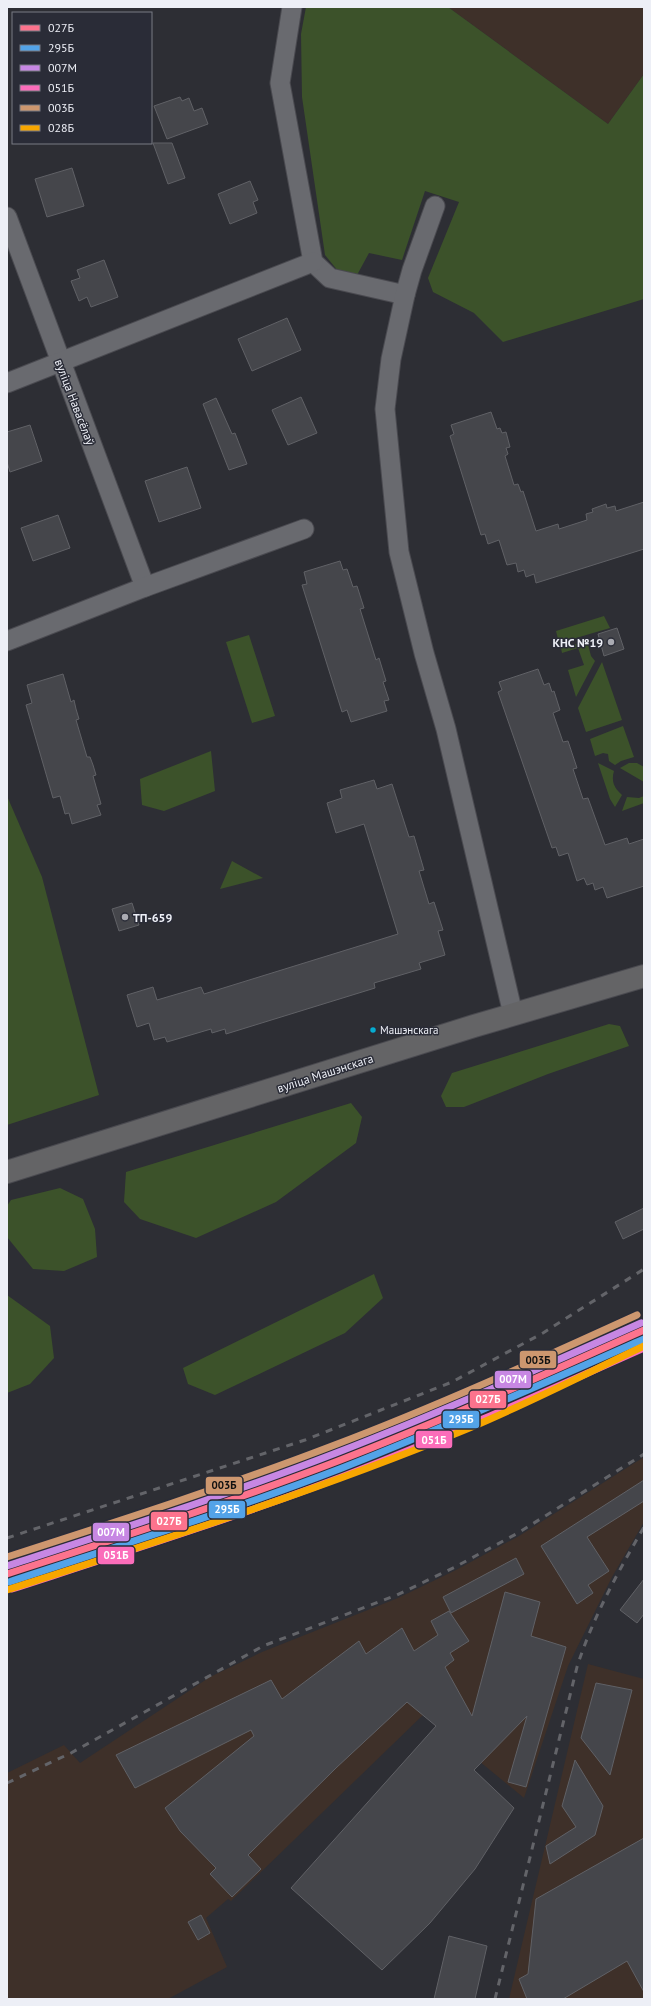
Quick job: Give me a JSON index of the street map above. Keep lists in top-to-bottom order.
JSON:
{
  "streets": {
    "main road": ["вуліца Машэнскага"],
    "street": ["вуліца Навасёлаў"]
  },
  "places": ["КНС №19", "ТП-659", "Машэнскага"],
  "lines": [
    "transit line 003Б",
    "transit line 007М",
    "transit line 027Б",
    "transit line 295Б",
    "transit line 028Б",
    "transit line 051Б"
  ],
  "legend": [
    "027Б",
    "295Б",
    "007М",
    "051Б",
    "003Б",
    "028Б"
  ]
}
